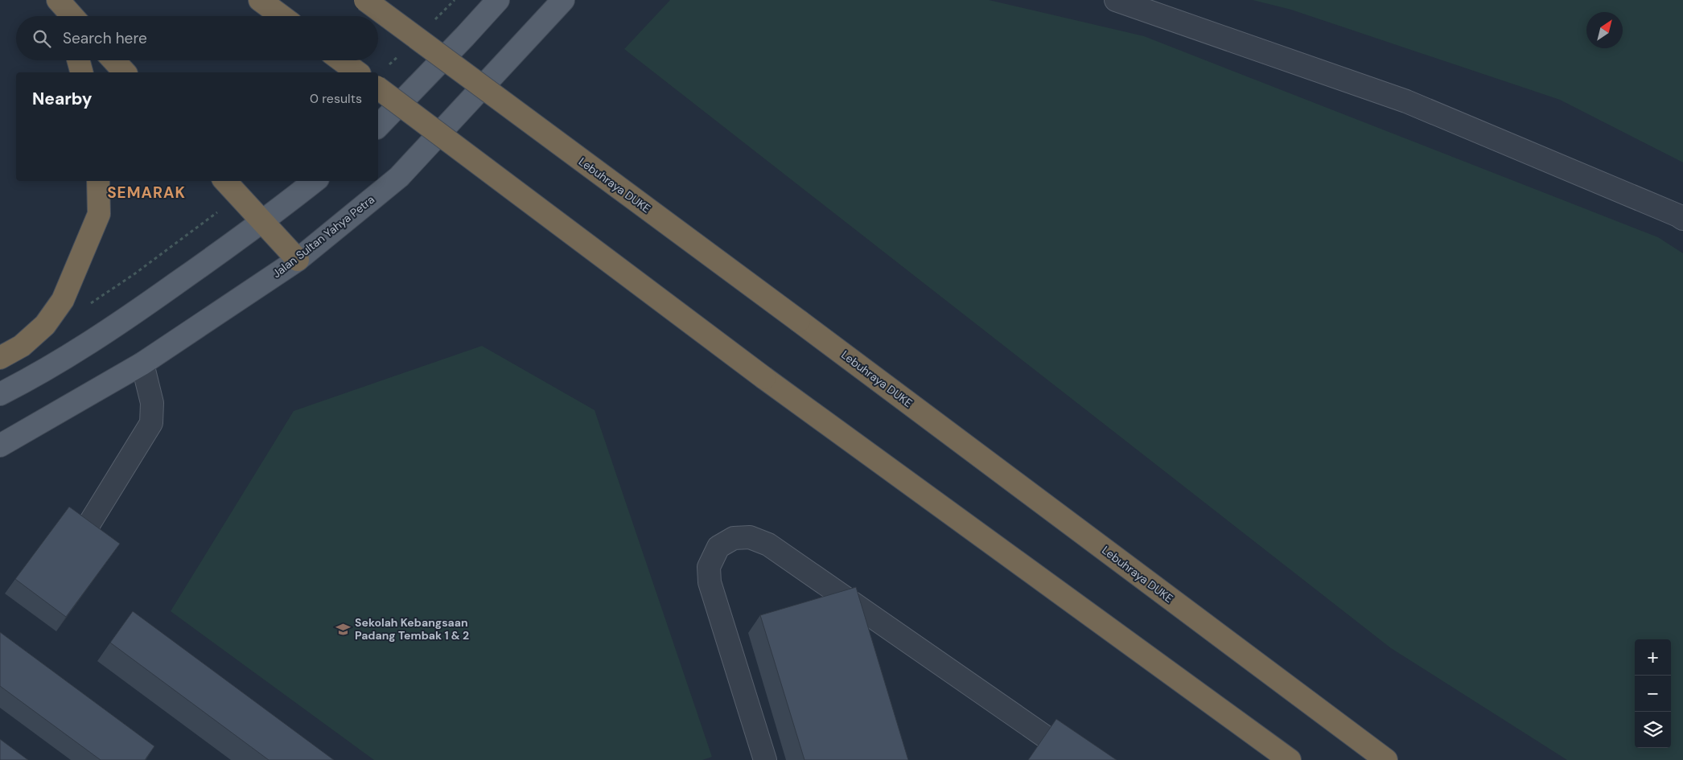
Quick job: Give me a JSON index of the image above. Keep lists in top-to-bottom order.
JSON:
{
  "streets": {
    "highway": ["Lebuhraya DUKE"],
    "main road": ["Jalan Sultan Yahya Petra"]
  },
  "districts": ["SEMARAK"],
  "places": {
    "school or university": ["Sekolah Kebangsaan Padang Tembak 1 & 2"]
  },
  "north": "top right",
  "page": {
    "search": "Search here",
    "heading": ["Nearby", "0 results"],
    "map_buttons": ["+", "−"]
  }
}
